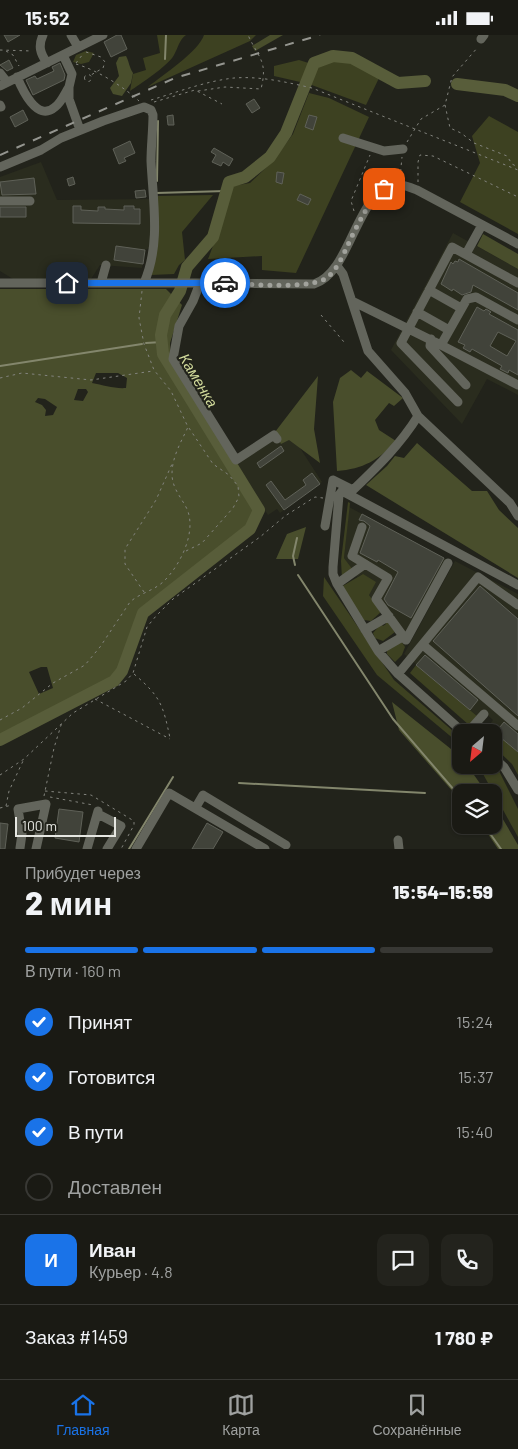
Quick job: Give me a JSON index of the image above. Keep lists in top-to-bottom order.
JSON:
{
  "water": ["Каменка"],
  "scale_bar": "100 m",
  "north": "bottom left",
  "page": {
    "status": "15:52",
    "scale": "100 m",
    "heading": ["2 мин", "Прибудет через", "15:54–15:59"],
    "panel": [
      "Иван",
      "Курьер · 4.8",
      "Заказ #1459",
      "1 780 ₽"
    ],
    "bar": "В пути · 160 m",
    "list": [
      ["Принят", "15:24"],
      ["Готовится", "15:37"],
      ["В пути", "15:40"],
      "Доставлен"
    ],
    "round": "И",
    "tabs": ["Главная", "Карта", "Сохранённые"]
  }
}
